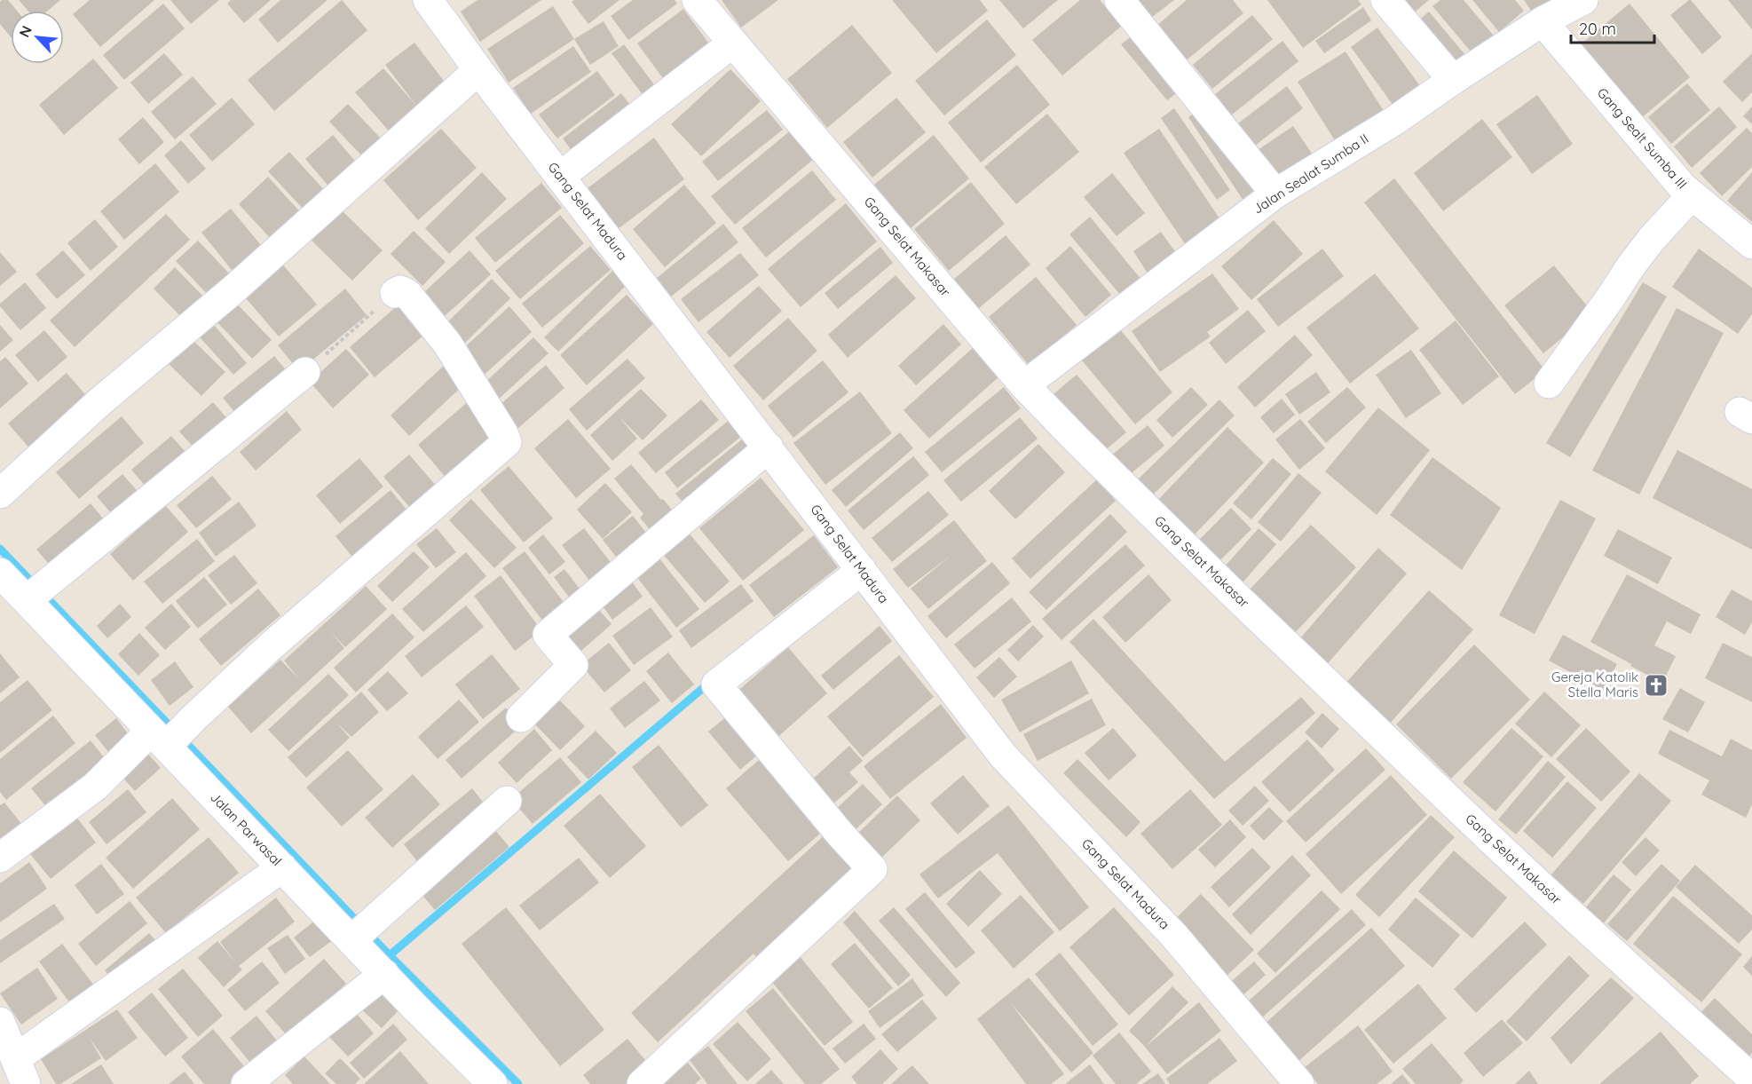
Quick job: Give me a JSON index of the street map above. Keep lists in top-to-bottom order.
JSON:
{
  "streets": {
    "street": [
      "Gang Sealt Sumba III",
      "Jalan Sealat Sumba II",
      "Gang Selat Madura",
      "Gang Selat Makasar",
      "Jalan Parwasal"
    ]
  },
  "crossings": [
    ["Gang Sealt Sumba III", "Jalan Sealat Sumba II"],
    ["Jalan Sealat Sumba II", "Gang Selat Makasar"]
  ],
  "places": {
    "church": ["Gereja Katolik Stella Maris"]
  },
  "scale_bar": "20 m",
  "north": "top left"
}
